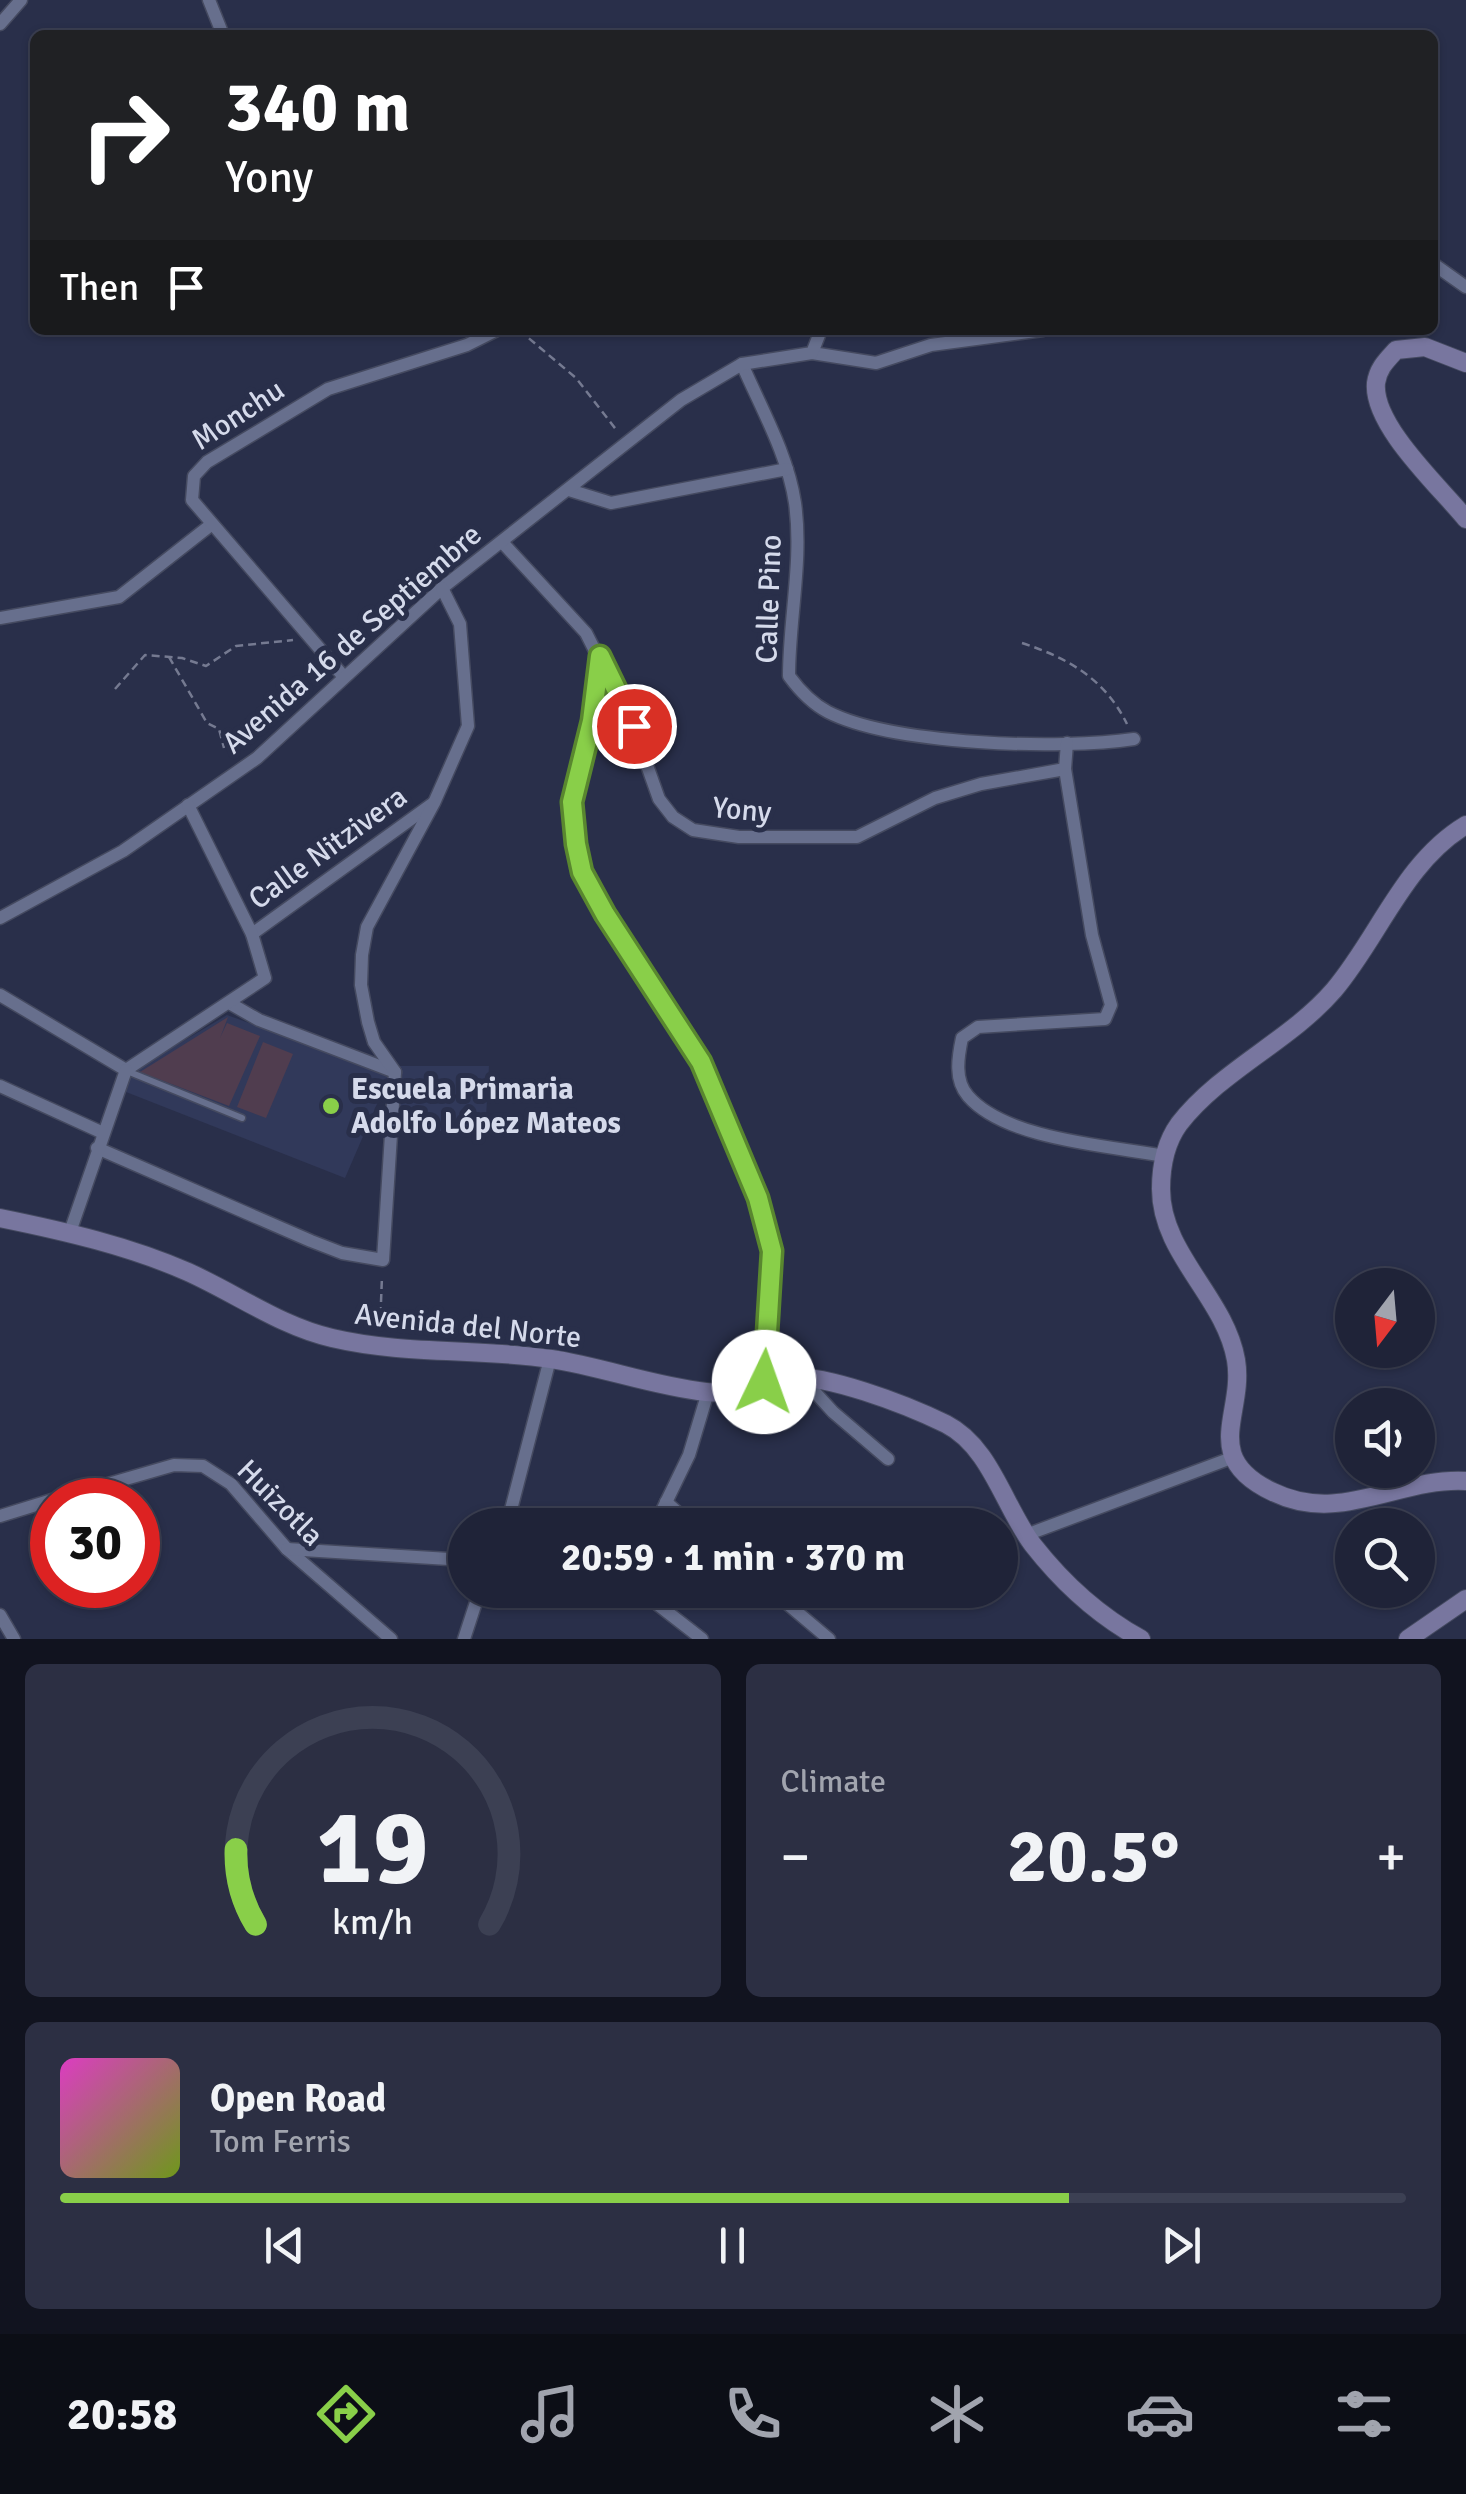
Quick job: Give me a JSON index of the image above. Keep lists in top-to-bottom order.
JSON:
{
  "streets": {
    "street": [
      "Monchu",
      "Calle Pino",
      "Avenida 16 de Septiembre",
      "Yony",
      "Calle Nitzivera",
      "Avenida del Norte",
      "Huizotla"
    ]
  },
  "crossings": [
    ["Monchu", "Avenida 16 de Septiembre"],
    ["Calle Pino", "Avenida 16 de Septiembre"],
    ["Avenida 16 de Septiembre", "Yony"]
  ],
  "places": ["Escuela Primaria Adolfo López Mateos"],
  "north": "bottom",
  "page": {
    "turn": ["340 m", "Yony"],
    "then": "Then",
    "limit": "30",
    "trip": "20:59 · 1 min · 370 m",
    "tile": "Climate",
    "heat": ["−", "20.5°", "+"],
    "song": ["Open Road", "Tom Ferris"],
    "tabs": "20:58",
    "gauge": ["19", "km/h"]
  }
}
